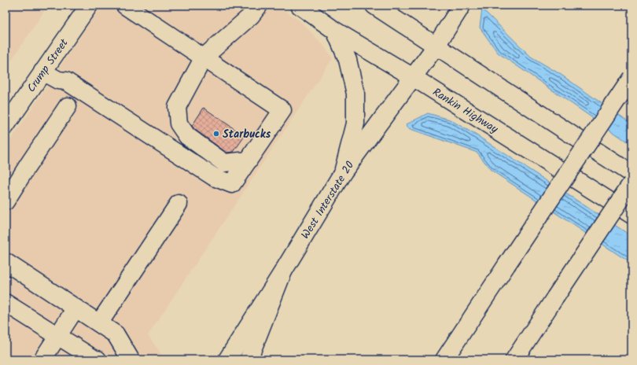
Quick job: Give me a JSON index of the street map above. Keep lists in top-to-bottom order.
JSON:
{
  "streets": {
    "main road": ["Crump Street", "Rankin Highway", "West Interstate 20"]
  },
  "crossings": [
    ["Rankin Highway", "West Interstate 20"]
  ],
  "places": ["Starbucks"]
}
